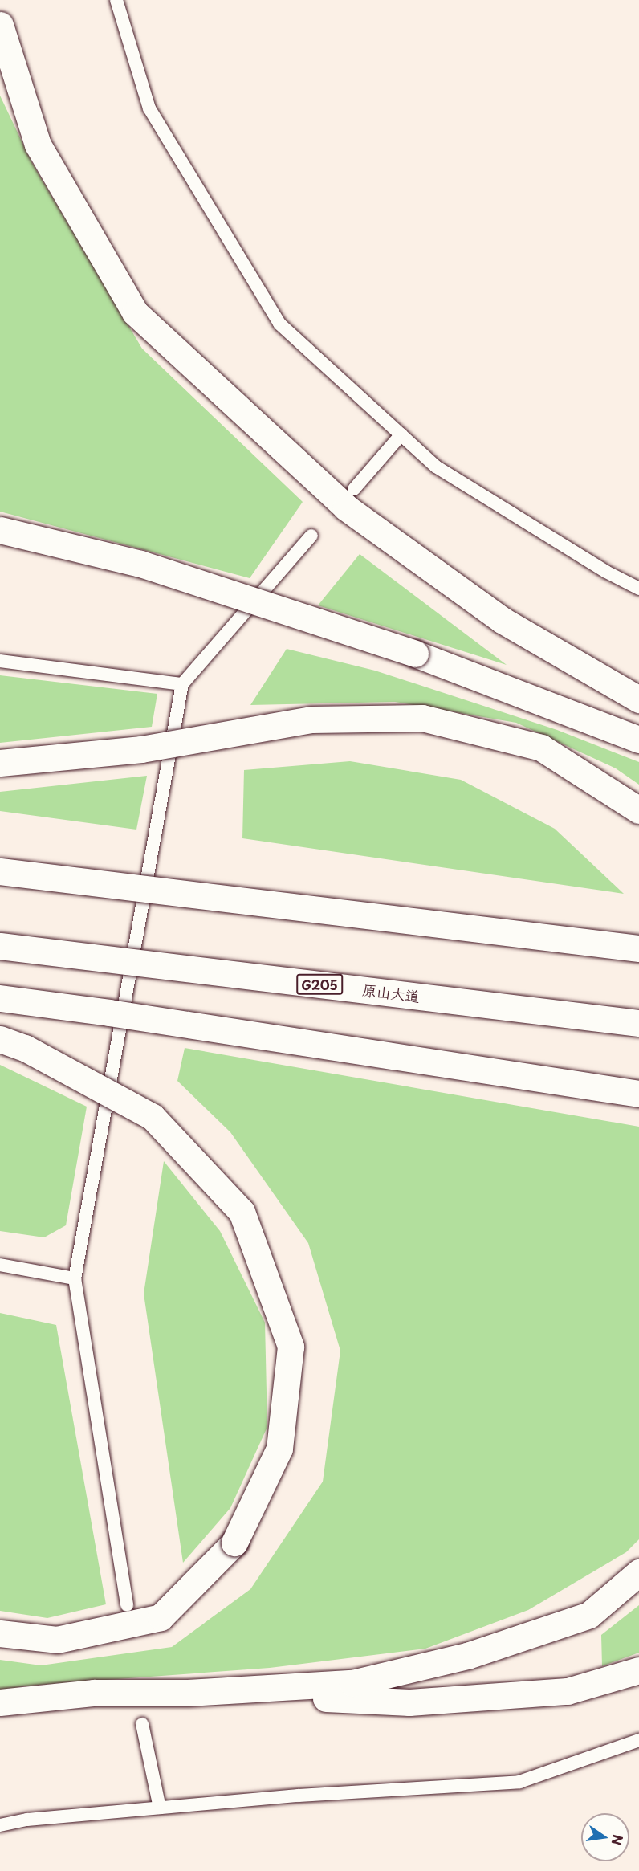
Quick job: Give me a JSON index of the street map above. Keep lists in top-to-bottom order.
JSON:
{
  "streets": {
    "highway": ["G205", "原山大道"]
  },
  "north": "right"
}
